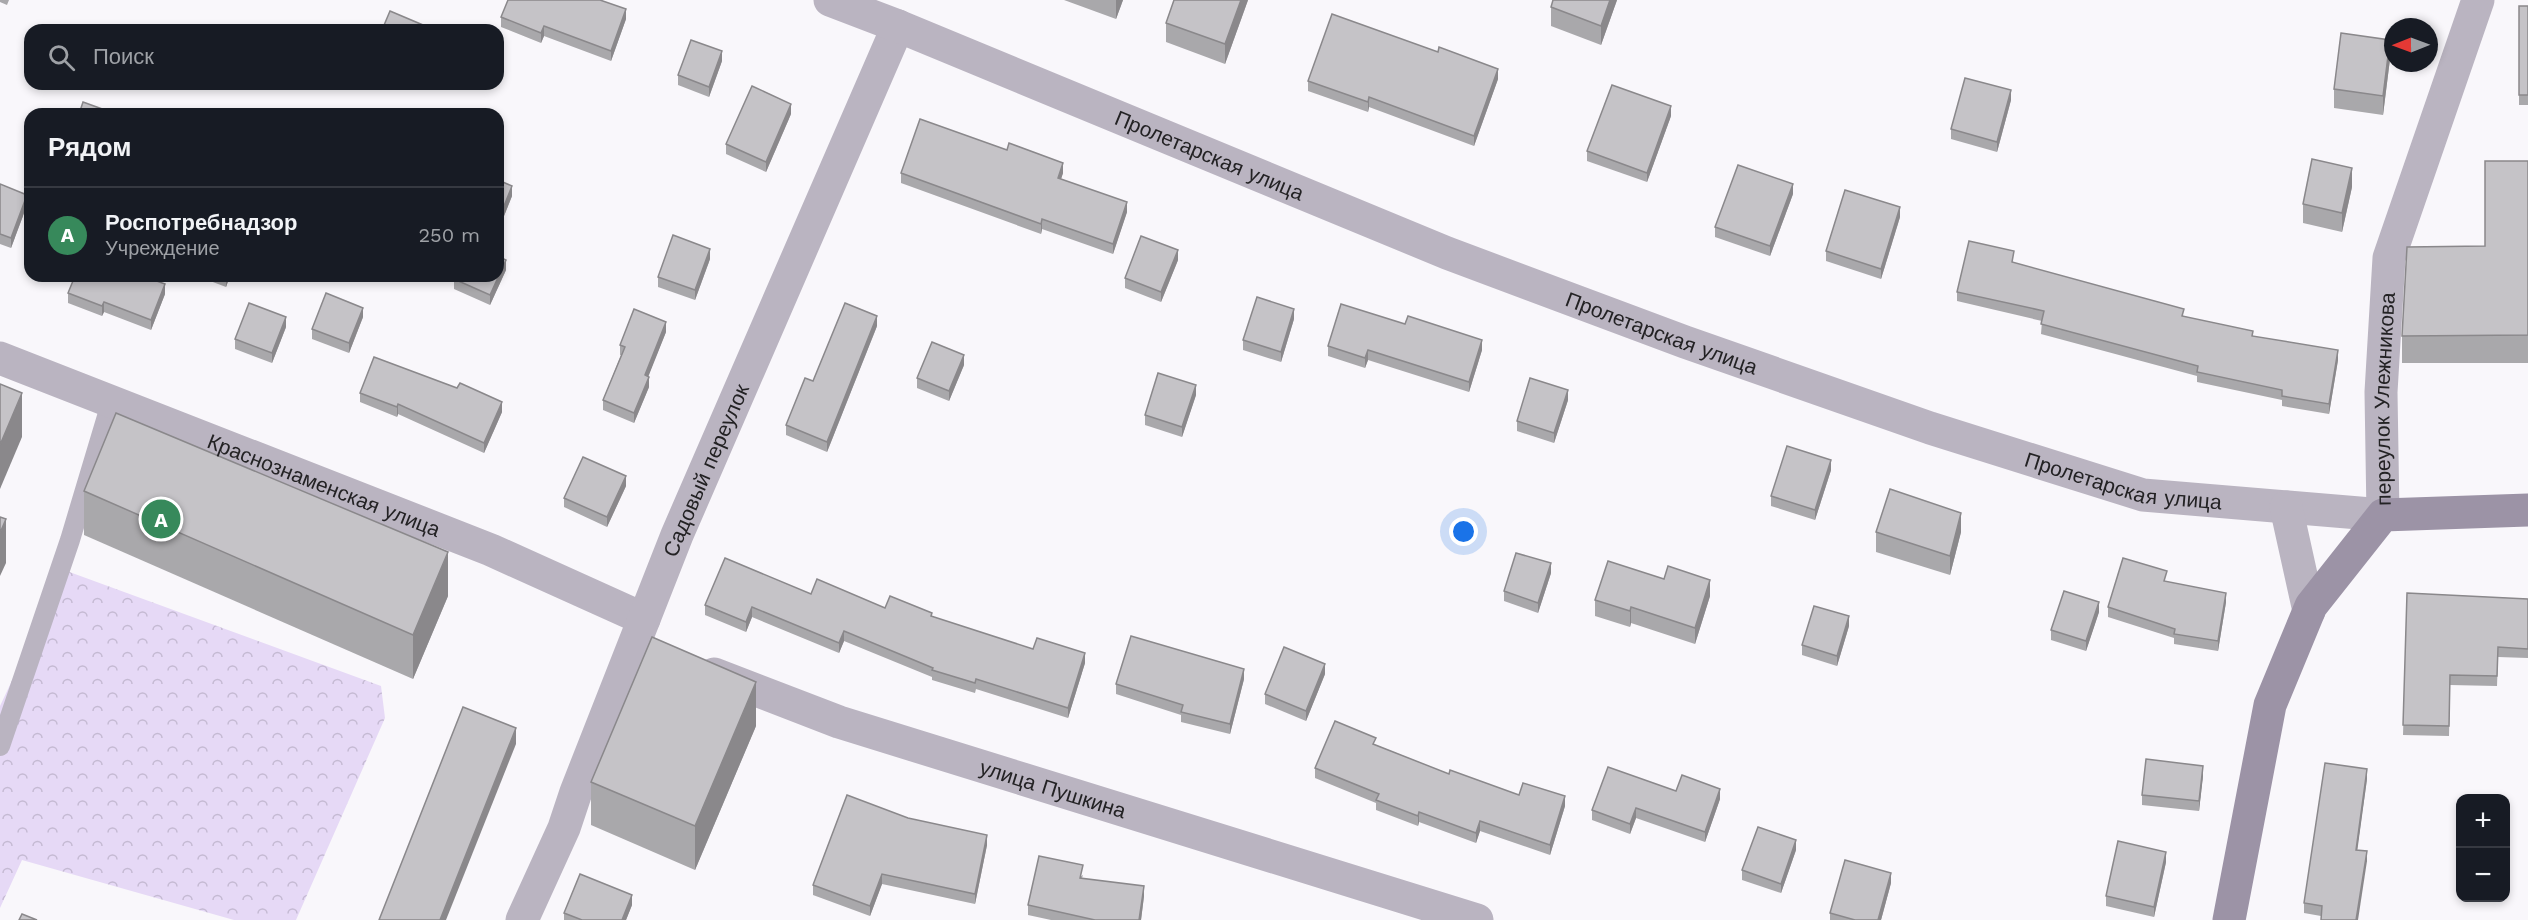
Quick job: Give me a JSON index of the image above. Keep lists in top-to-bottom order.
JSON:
{
  "streets": {
    "main road": ["Пролетарская улица", "переулок Улежникова"],
    "street": ["Садовый переулок", "Краснознаменская улица", "улица Пушкина"]
  },
  "crossings": [
    ["Пролетарская улица", "переулок Улежникова"],
    ["Пролетарская улица", "Садовый переулок"],
    ["Садовый переулок", "Краснознаменская улица"]
  ],
  "north": "left",
  "page": {
    "search": "Поиск",
    "heading": "Рядом",
    "list": [
      {
        "mark": "A",
        "name": "Роспотребнадзор",
        "note": "Учреждение",
        "value": "250 m"
      }
    ],
    "pins": "A",
    "map_buttons": ["+", "−"]
  }
}
